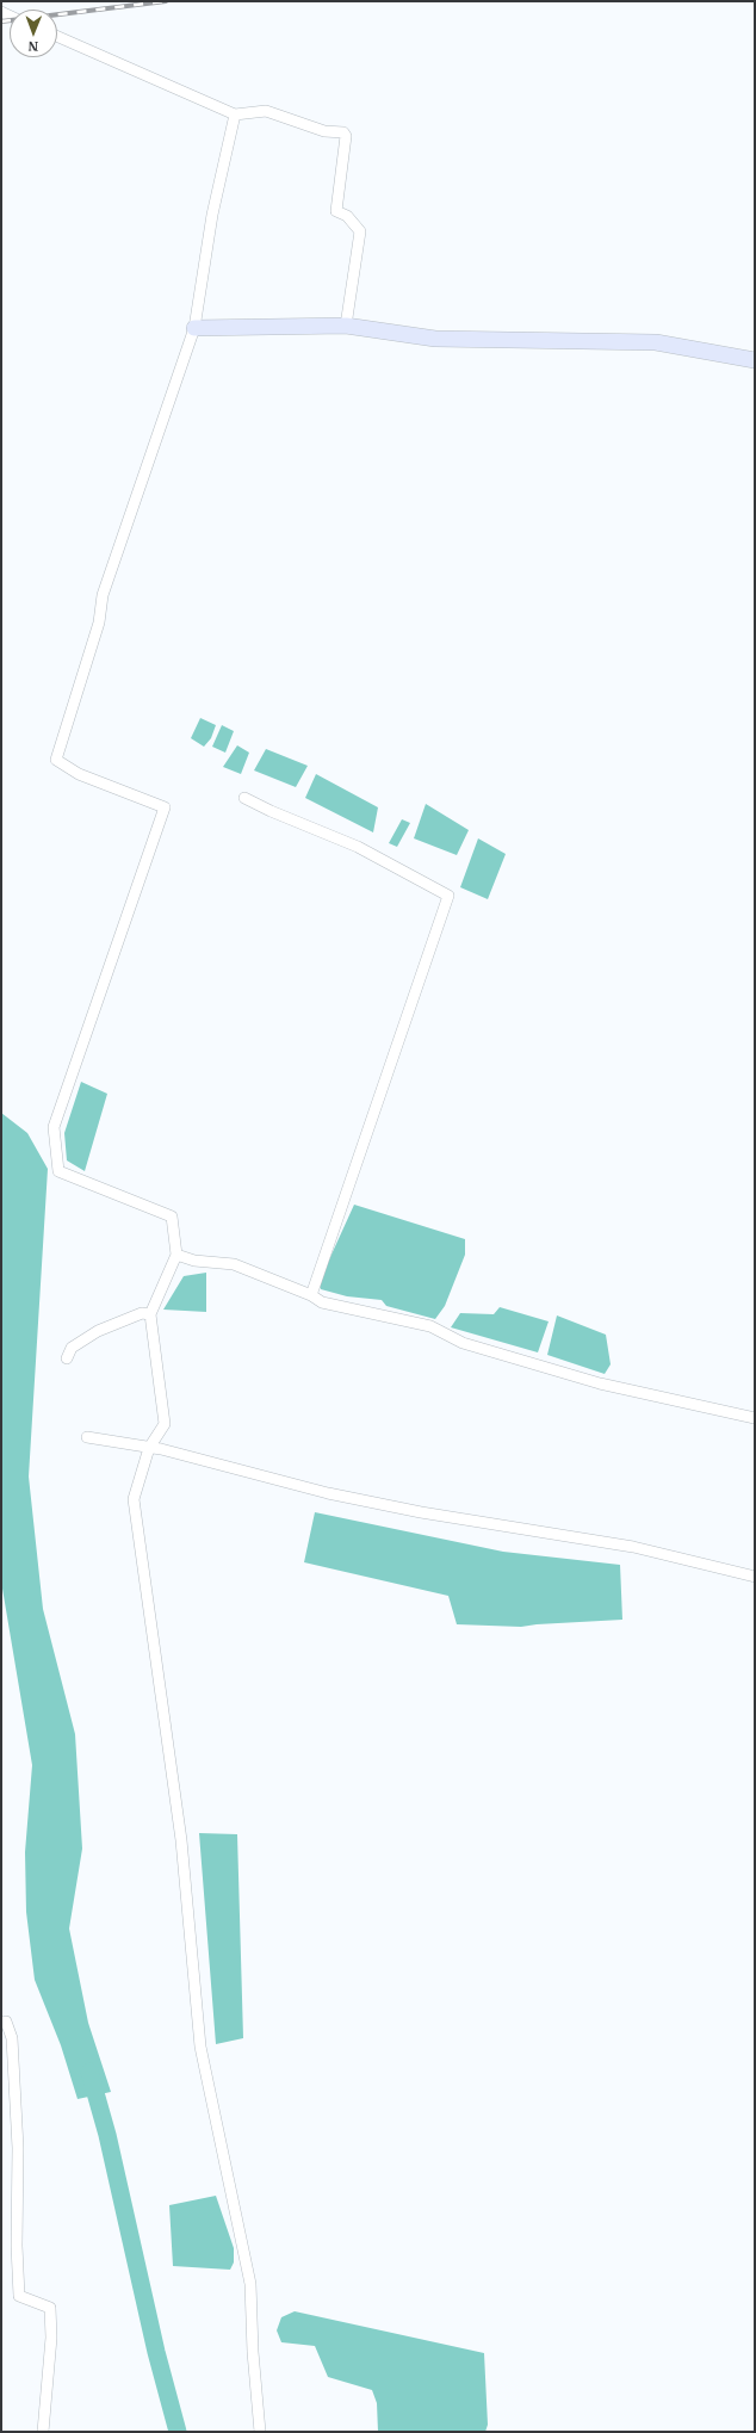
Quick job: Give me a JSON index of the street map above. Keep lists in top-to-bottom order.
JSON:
{
  "north": "bottom"
}
